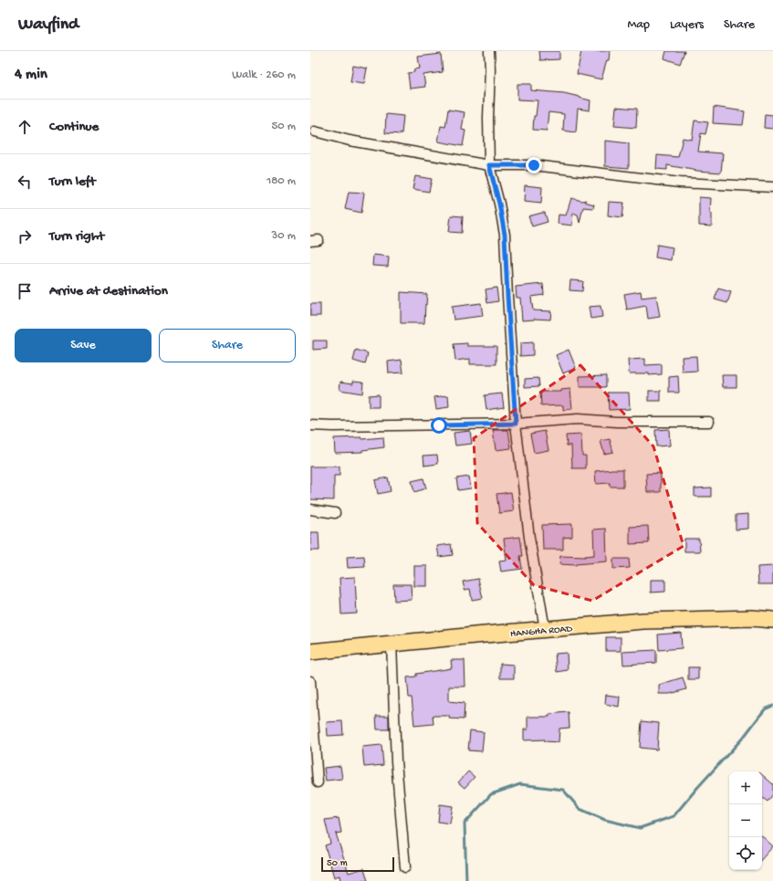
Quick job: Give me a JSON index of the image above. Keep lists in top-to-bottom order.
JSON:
{
  "streets": {
    "highway": ["HANGHA ROAD"]
  },
  "scale_bar": "50 m",
  "page": {
    "header": "Wayfind",
    "nav": ["Map", "Layers", "Share"],
    "heading": ["4 min", "Walk · 260 m"],
    "list": [
      ["Continue", "50 m"],
      ["Turn left", "180 m"],
      ["Turn right", "30 m"],
      "Arrive at destination"
    ],
    "buttons": ["Save", "Share"],
    "map_buttons": ["+", "−"],
    "scale": "50 m"
  }
}
